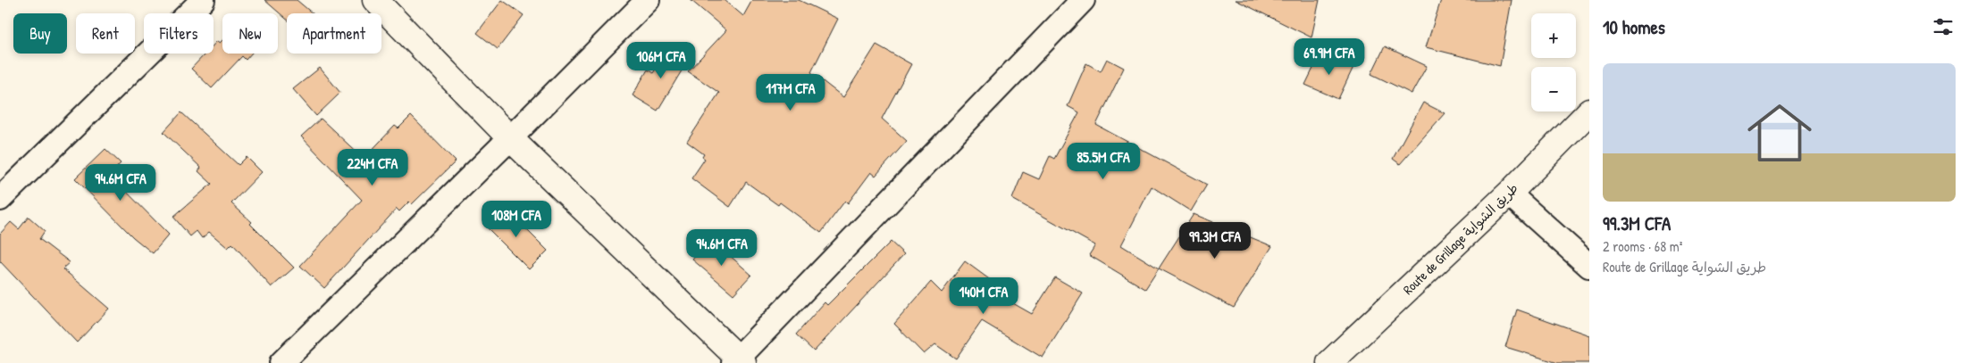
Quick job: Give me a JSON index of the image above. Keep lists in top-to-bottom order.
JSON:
{
  "streets": {
    "street": ["Route de Grillage طريق الشواية"]
  },
  "page": {
    "heading": "10 homes",
    "map_buttons": ["+", "−"],
    "chip": [
      "Buy",
      "Rent",
      "Filters",
      "New",
      "Apartment"
    ],
    "price": [
      "69.9M CFA",
      "106M CFA",
      "117M CFA",
      "85.5M CFA",
      "224M CFA",
      "94.6M CFA",
      "108M CFA",
      "99.3M CFA",
      "94.6M CFA",
      "140M CFA"
    ],
    "list": [
      {
        "name": "99.3M CFA",
        "note": "2 rooms · 68 m² · Route de Grillage طريق الشواية"
      }
    ]
  }
}
